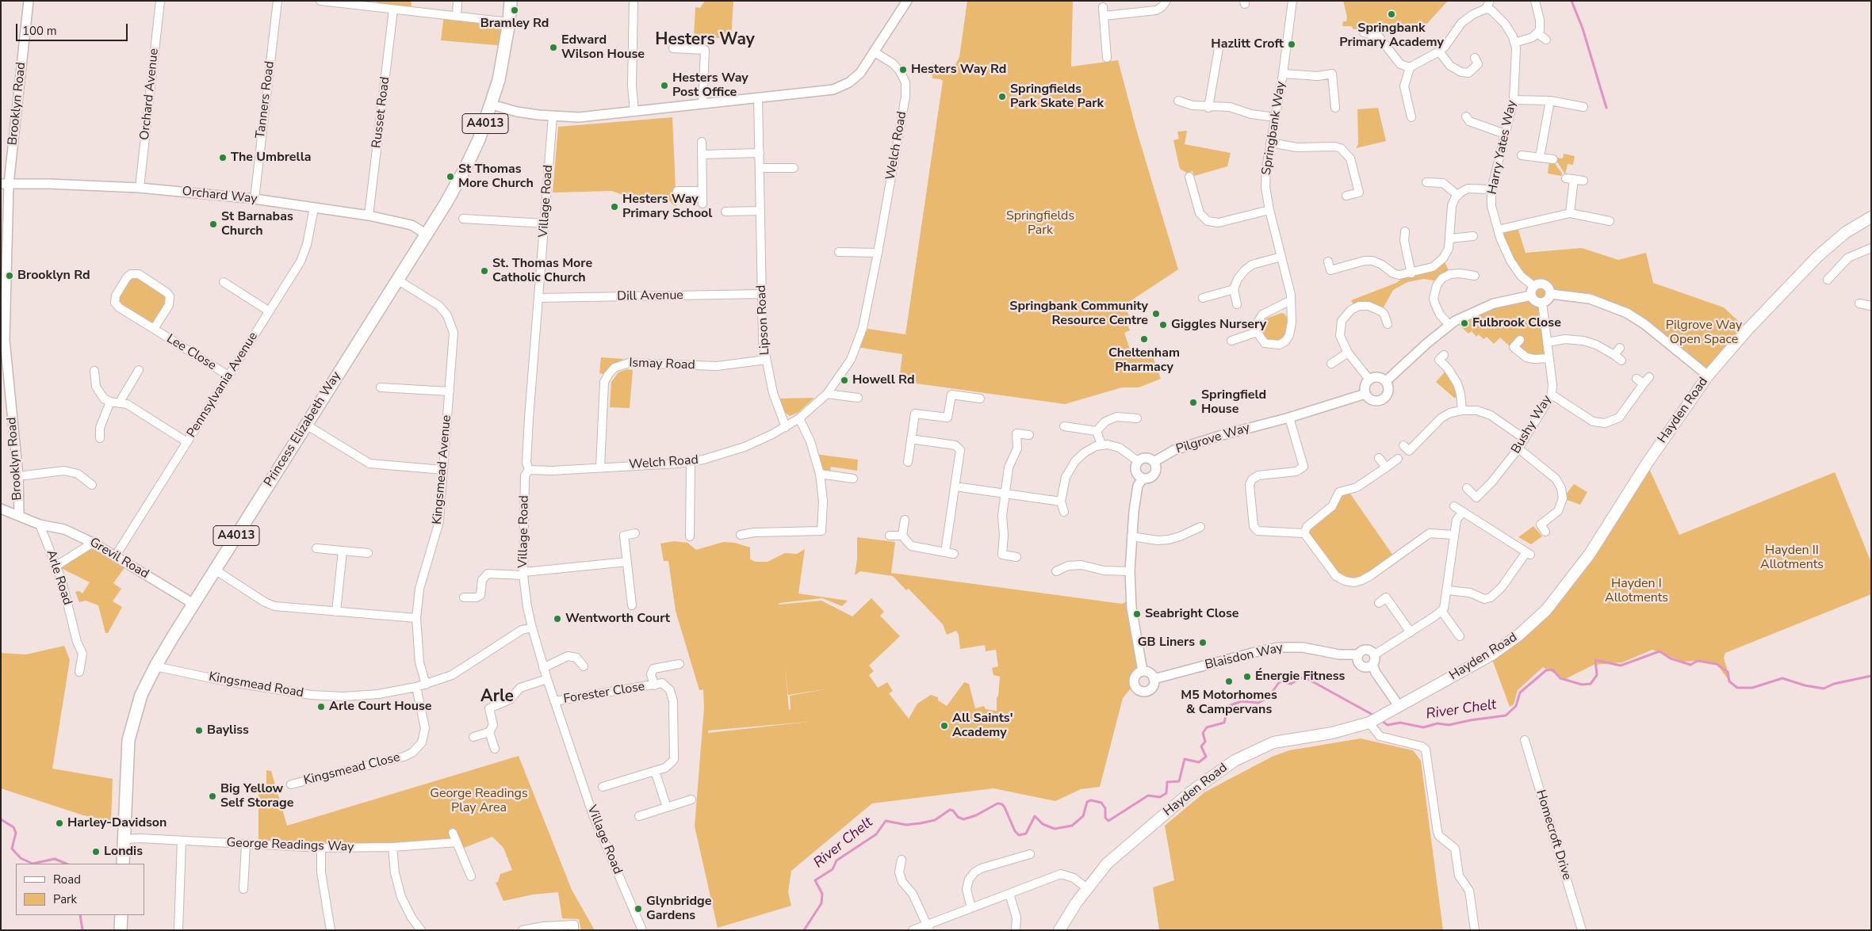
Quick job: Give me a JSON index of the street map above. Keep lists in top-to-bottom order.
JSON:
{
  "streets": {
    "main road": ["A4013", "Hayden Road", "Princess Elizabeth Way"],
    "street": [
      "Orchard Avenue",
      "Tanners Road",
      "Brooklyn Road",
      "Russet Road",
      "Springbank Way",
      "Welch Road",
      "Harry Yates Way",
      "Orchard Way",
      "Village Road",
      "Dill Avenue",
      "Lipson Road",
      "Lee Close",
      "Ismay Road",
      "Pennsylvania Avenue",
      "Bushy Way",
      "Pilgrove Way",
      "Kingsmead Avenue",
      "Grevil Road",
      "Arle Road",
      "Blaisdon Way",
      "Kingsmead Road",
      "Forester Close",
      "Kingsmead Close",
      "Homecroft Drive",
      "George Readings Way"
    ]
  },
  "crossings": [
    ["Orchard Avenue", "Orchard Way"],
    ["Tanners Road", "Orchard Way"],
    ["Brooklyn Road", "Orchard Way"],
    ["Russet Road", "Orchard Way"],
    ["Welch Road", "Village Road"],
    ["Welch Road", "Lipson Road"],
    ["Welch Road", "Ismay Road"],
    ["Harry Yates Way", "Bushy Way"],
    ["Orchard Way", "Pennsylvania Avenue"],
    ["Orchard Way", "Princess Elizabeth Way"],
    ["Village Road", "Dill Avenue"],
    ["Village Road", "Kingsmead Road"],
    ["Village Road", "Forester Close"],
    ["Dill Avenue", "Lipson Road"],
    ["Lipson Road", "Ismay Road"],
    ["Lee Close", "Pennsylvania Avenue"],
    ["Pennsylvania Avenue", "Grevil Road"],
    ["Princess Elizabeth Way", "Kingsmead Avenue"],
    ["Princess Elizabeth Way", "Grevil Road"],
    ["Princess Elizabeth Way", "Kingsmead Road"],
    ["Princess Elizabeth Way", "George Readings Way"],
    ["Kingsmead Avenue", "Kingsmead Road"],
    ["Grevil Road", "Arle Road"],
    ["Kingsmead Road", "Kingsmead Close"]
  ],
  "districts": ["Hesters Way", "Arle"],
  "water": ["River Chelt"],
  "parks": [
    "Springfields Park",
    "Pilgrove Way Open Space",
    "Hayden II Allotments",
    "Hayden I Allotments",
    "George Readings Play Area"
  ],
  "places": [
    "Bramley Rd",
    "Springbank Primary Academy",
    "Hazlitt Croft",
    "Edward Wilson House",
    "Hesters Way Rd",
    "Hesters Way Post Office",
    "Springfields Park Skate Park",
    "The Umbrella",
    "St Thomas More Church",
    "Hesters Way Primary School",
    "St Barnabas Church",
    "St. Thomas More Catholic Church",
    "Brooklyn Rd",
    "Springbank Community Resource Centre",
    "Fulbrook Close",
    "Giggles Nursery",
    "Cheltenham Pharmacy",
    "Howell Rd",
    "Springfield House",
    "Seabright Close",
    "Wentworth Court",
    "GB Liners",
    "Énergie Fitness",
    "M5 Motorhomes & Campervans",
    "Arle Court House",
    "All Saints' Academy",
    "Bayliss",
    "Big Yellow Self Storage",
    "Harley-Davidson",
    "Londis",
    "Glynbridge Gardens"
  ],
  "legend": ["Road", "Park"],
  "scale_bar": "100 m"
}
